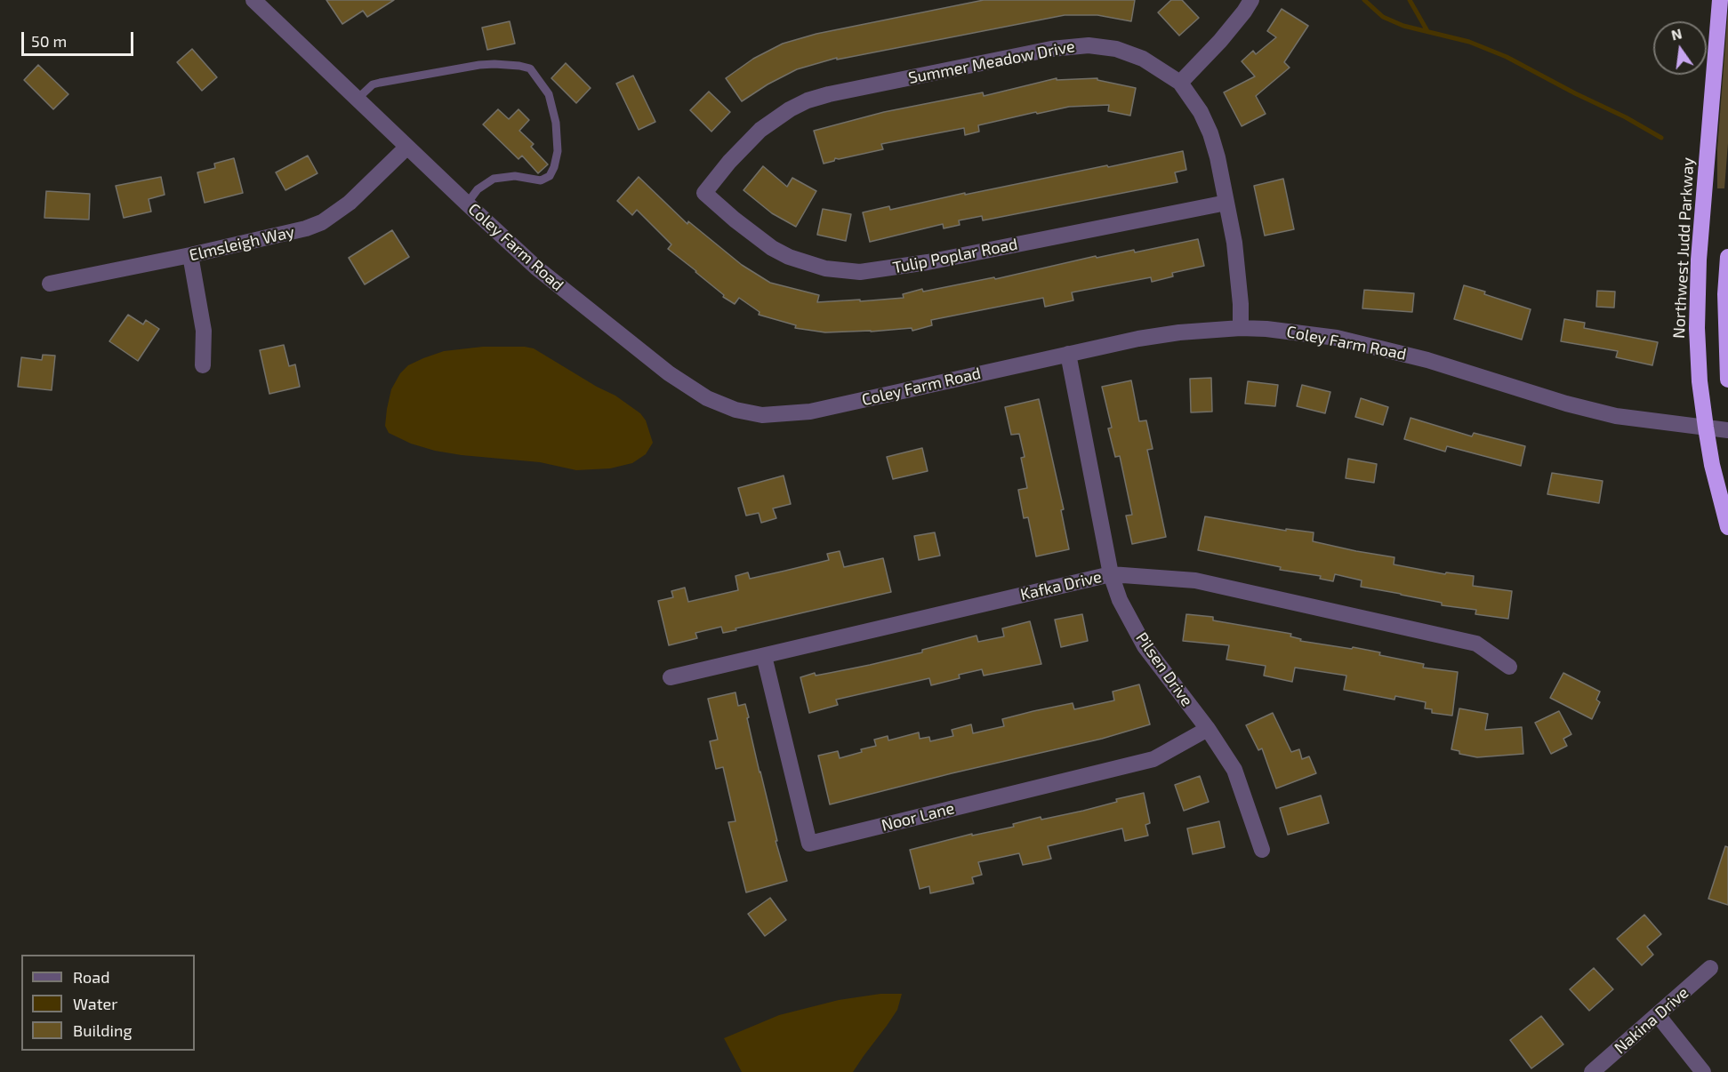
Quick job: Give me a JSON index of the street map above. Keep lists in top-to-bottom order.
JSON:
{
  "streets": {
    "highway": ["Northwest Judd Parkway"],
    "street": [
      "Summer Meadow Drive",
      "Elmsleigh Way",
      "Coley Farm Road",
      "Tulip Poplar Road",
      "Kafka Drive",
      "Pilsen Drive",
      "Noor Lane",
      "Nakina Drive"
    ]
  },
  "crossings": [
    ["Summer Meadow Drive", "Coley Farm Road"],
    ["Summer Meadow Drive", "Tulip Poplar Road"],
    ["Elmsleigh Way", "Coley Farm Road"],
    ["Coley Farm Road", "Northwest Judd Parkway"],
    ["Coley Farm Road", "Pilsen Drive"],
    ["Kafka Drive", "Pilsen Drive"],
    ["Kafka Drive", "Noor Lane"],
    ["Pilsen Drive", "Noor Lane"]
  ],
  "legend": ["Road", "Water", "Building"],
  "scale_bar": "50 m",
  "north": "top"
}
